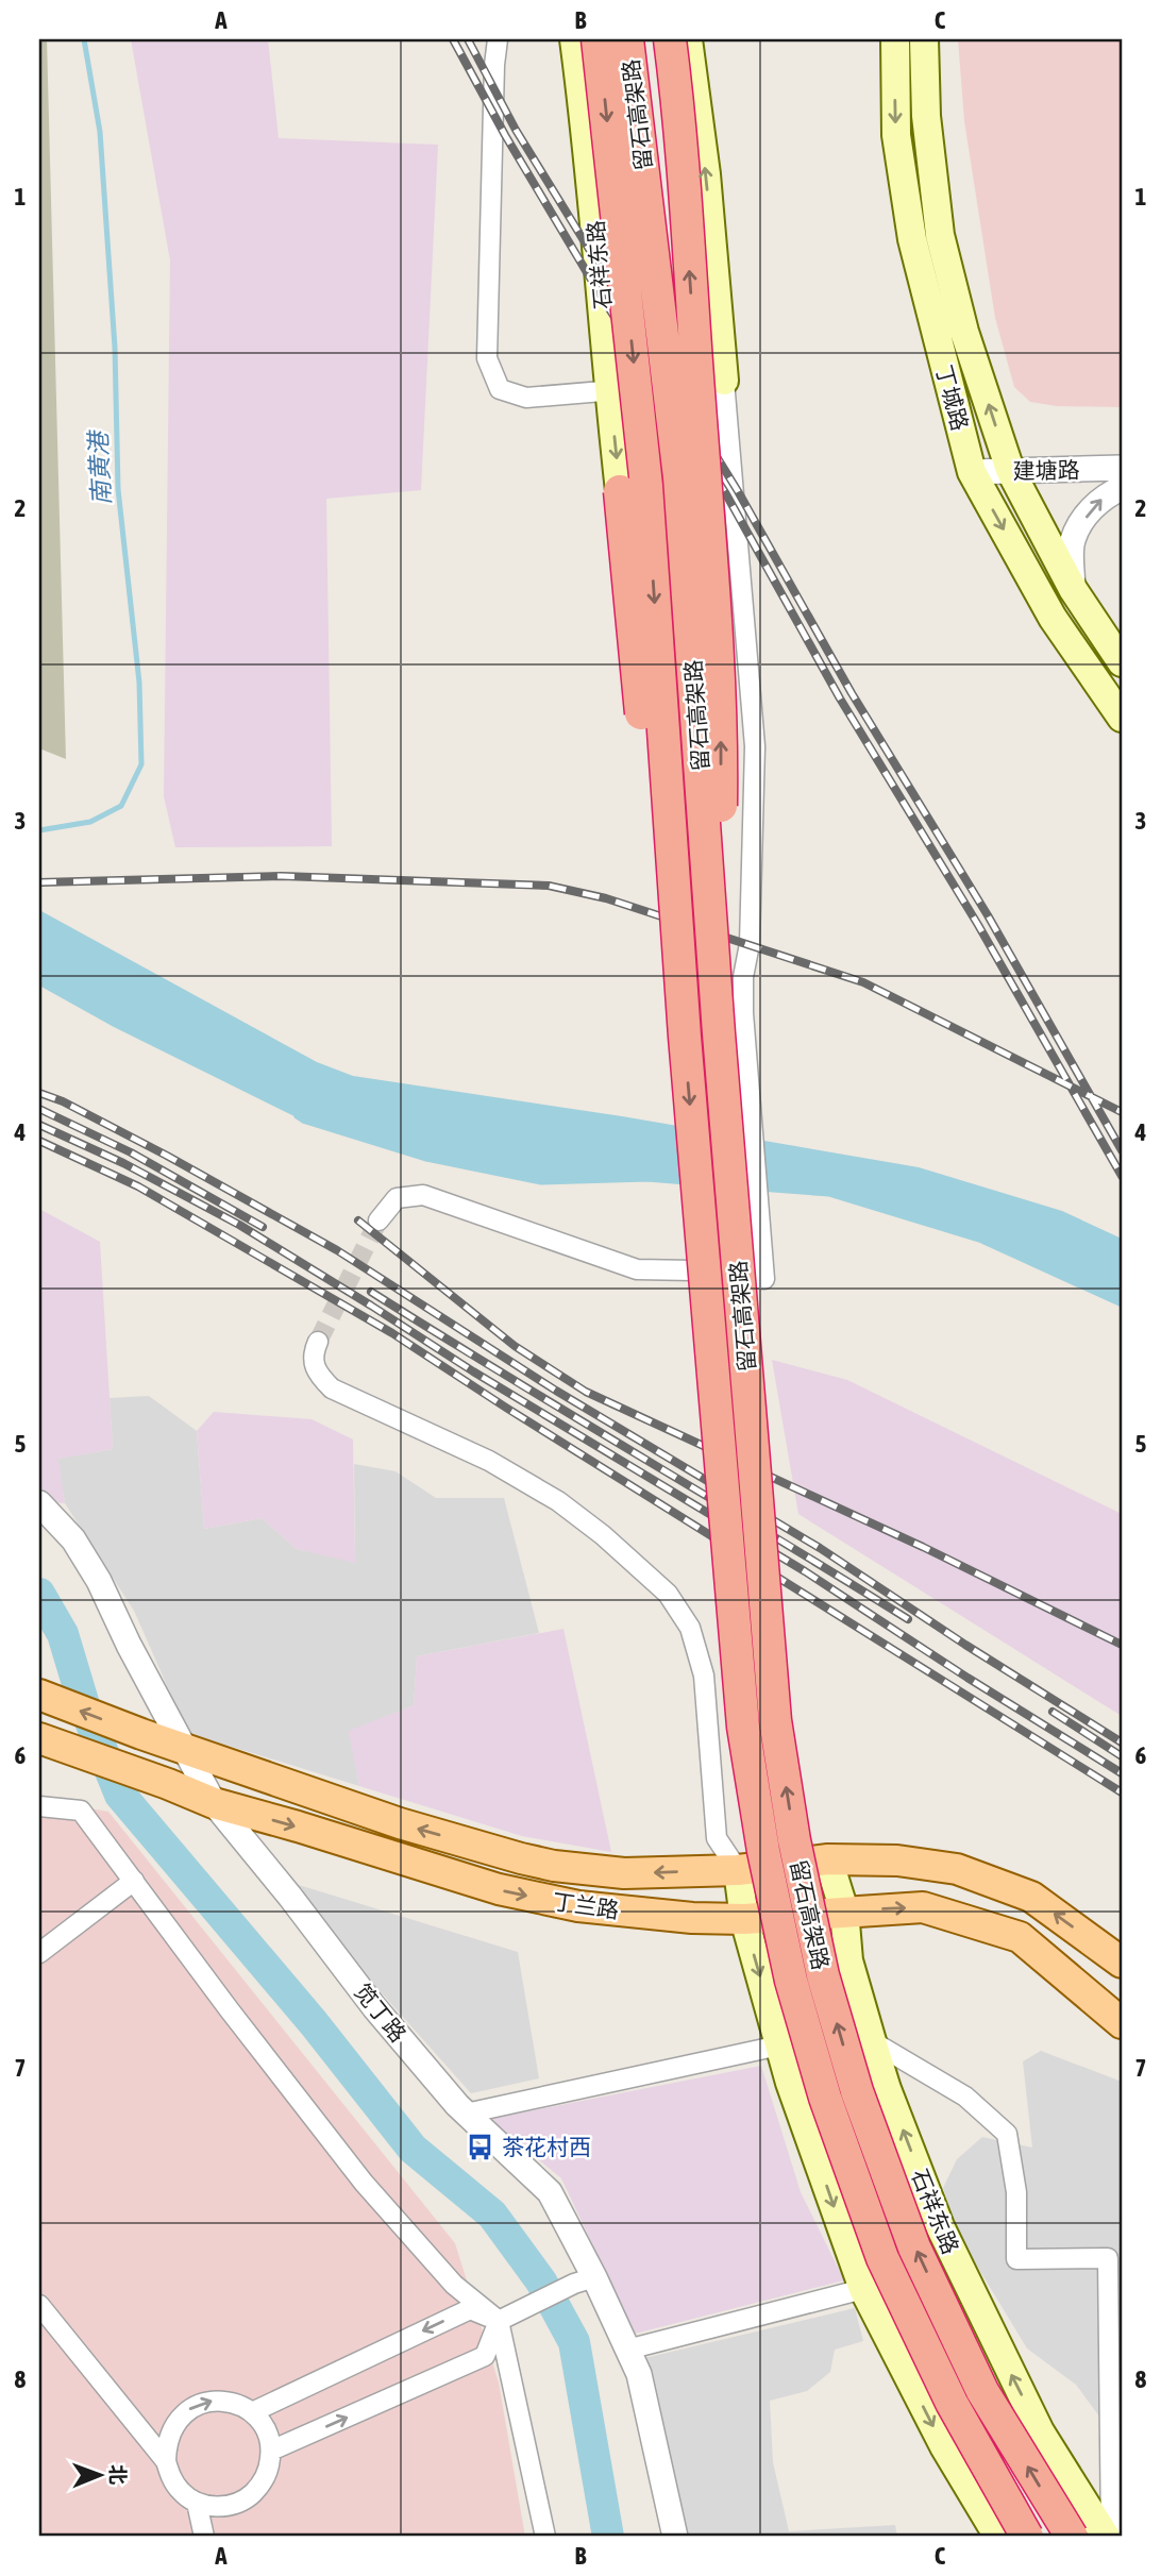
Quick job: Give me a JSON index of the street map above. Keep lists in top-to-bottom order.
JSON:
{
  "streets": {
    "highway": ["留石高架路"],
    "main road": ["石祥东路", "丁城路", "丁兰路"],
    "street": ["建塘路", "笕丁路"]
  },
  "crossings": [
    ["石祥东路", "丁兰路"],
    ["丁城路", "建塘路"],
    ["丁兰路", "笕丁路"]
  ],
  "one_way": ["建塘路"],
  "water": ["南黄港"],
  "places": {
    "bus stop": ["茶花村西"]
  },
  "north": "right",
  "grid": {
    "columns": ["A", "B", "C"],
    "rows": [
      "1",
      "2",
      "3",
      "4",
      "5",
      "6",
      "7",
      "8"
    ]
  }
}
